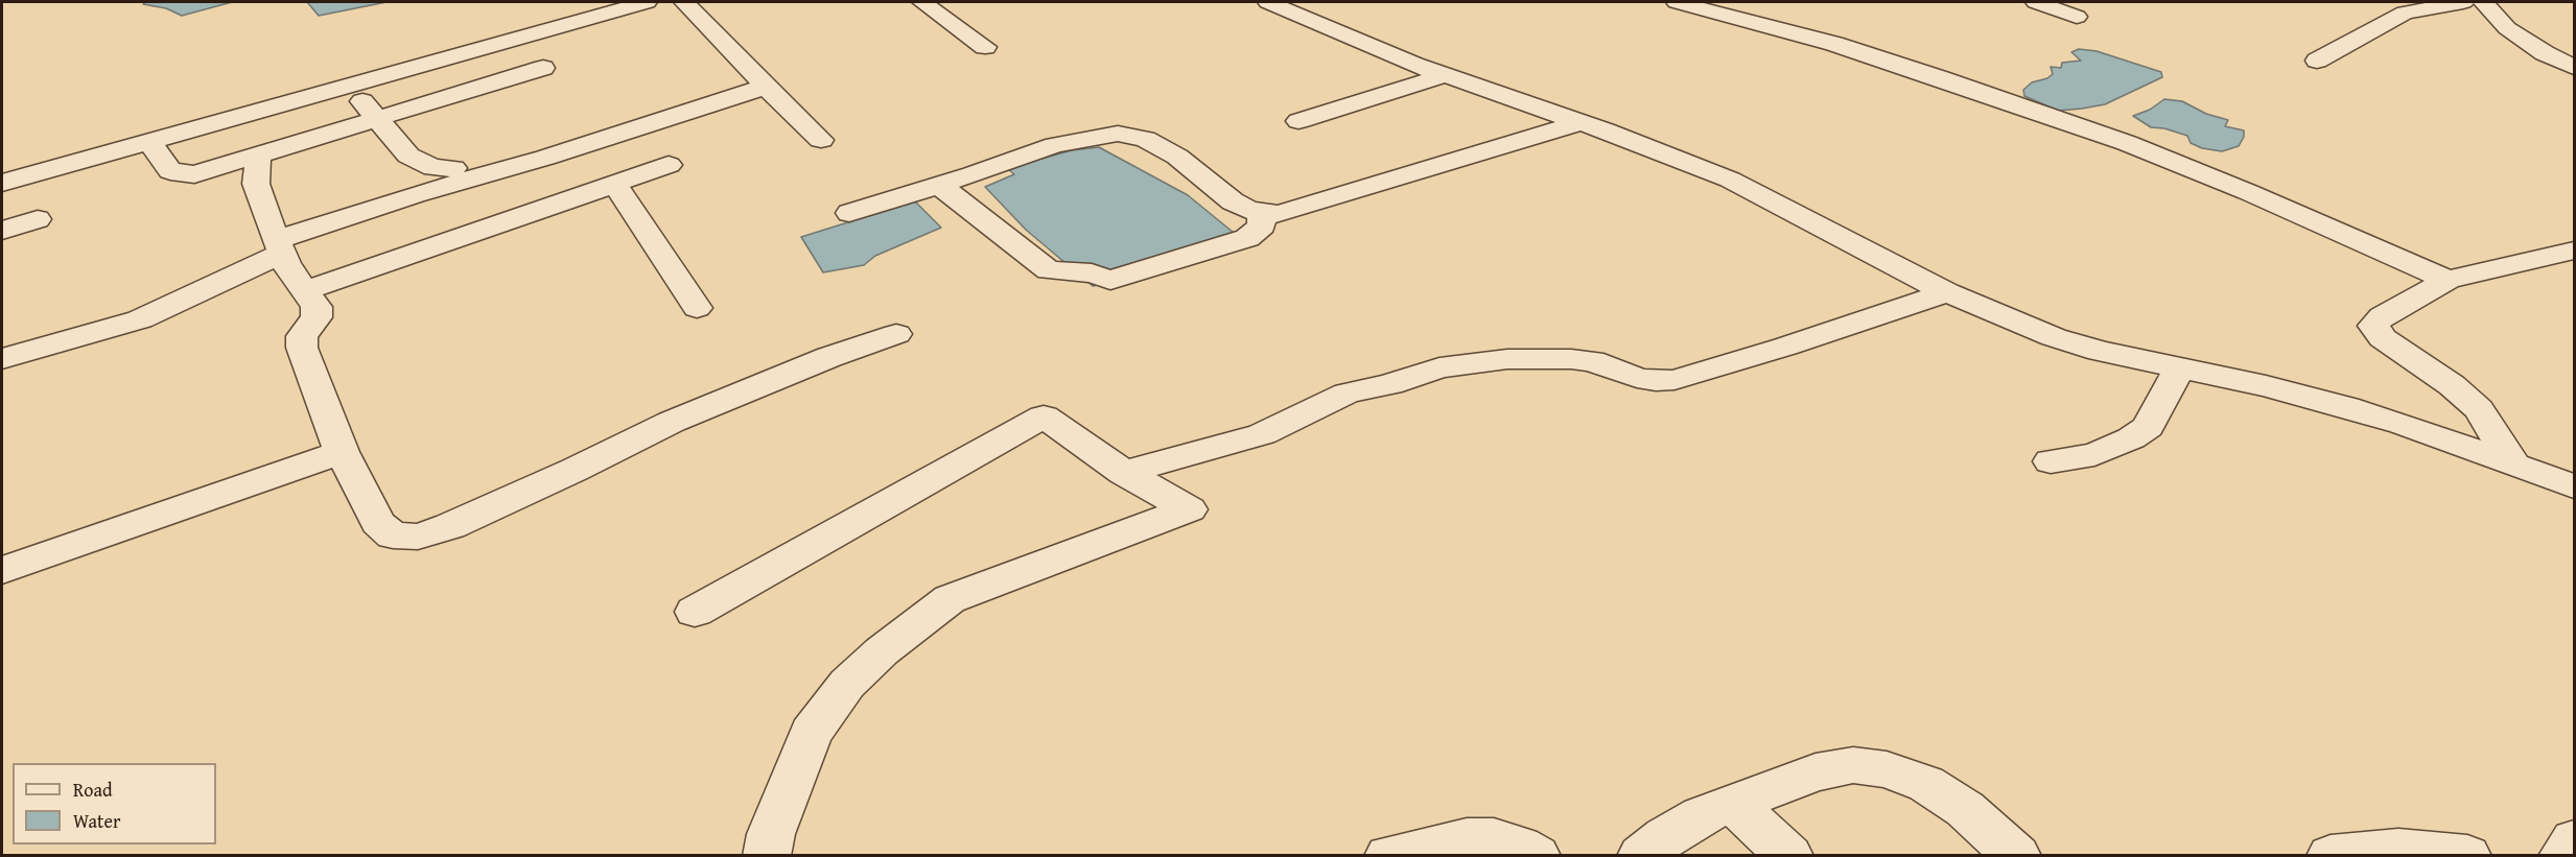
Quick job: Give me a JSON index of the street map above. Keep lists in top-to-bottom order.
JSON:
{
  "legend": ["Road", "Water"]
}
